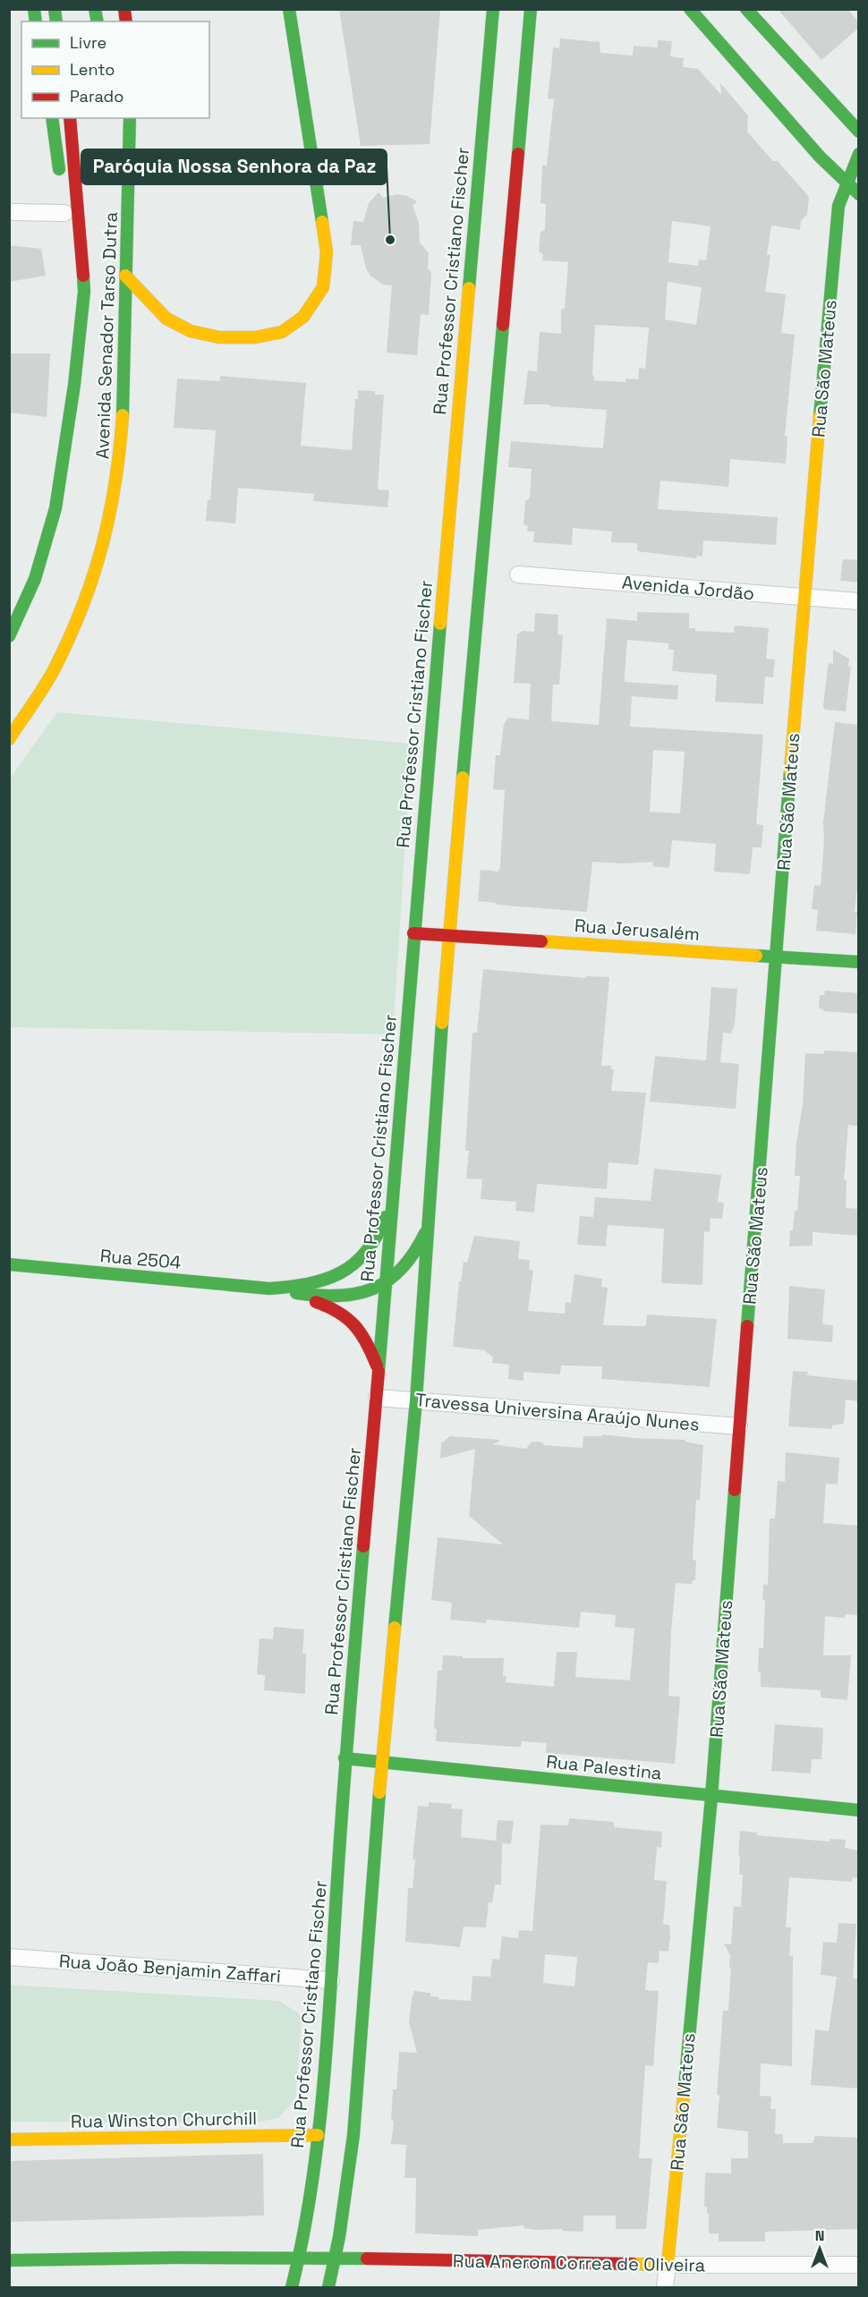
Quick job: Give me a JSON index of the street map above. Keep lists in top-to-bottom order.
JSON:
{
  "streets": {
    "main road": [
      "Rua Professor Cristiano Fischer",
      "Avenida Senador Tarso Dutra",
      "Rua São Mateus",
      "Rua Jerusalém",
      "Rua 2504",
      "Rua Palestina",
      "Rua Winston Churchill",
      "Rua Aneron Correa de Oliveira"
    ],
    "street": ["Avenida Jordão", "Travessa Universina Araújo Nunes", "Rua João Benjamin Zaffari"]
  },
  "crossings": [
    ["Rua Professor Cristiano Fischer", "Rua Jerusalém"],
    ["Rua Professor Cristiano Fischer", "Rua 2504"],
    ["Rua Professor Cristiano Fischer", "Travessa Universina Araújo Nunes"],
    ["Rua Professor Cristiano Fischer", "Rua Palestina"],
    ["Rua Professor Cristiano Fischer", "Rua João Benjamin Zaffari"],
    ["Rua Professor Cristiano Fischer", "Rua Winston Churchill"],
    ["Rua Professor Cristiano Fischer", "Rua Aneron Correa de Oliveira"],
    ["Rua São Mateus", "Avenida Jordão"],
    ["Rua São Mateus", "Rua Jerusalém"],
    ["Rua São Mateus", "Travessa Universina Araújo Nunes"],
    ["Rua São Mateus", "Rua Palestina"],
    ["Rua São Mateus", "Rua Aneron Correa de Oliveira"]
  ],
  "places": ["Paróquia Nossa Senhora da Paz"],
  "legend": ["Livre", "Lento", "Parado"],
  "north": "top"
}
